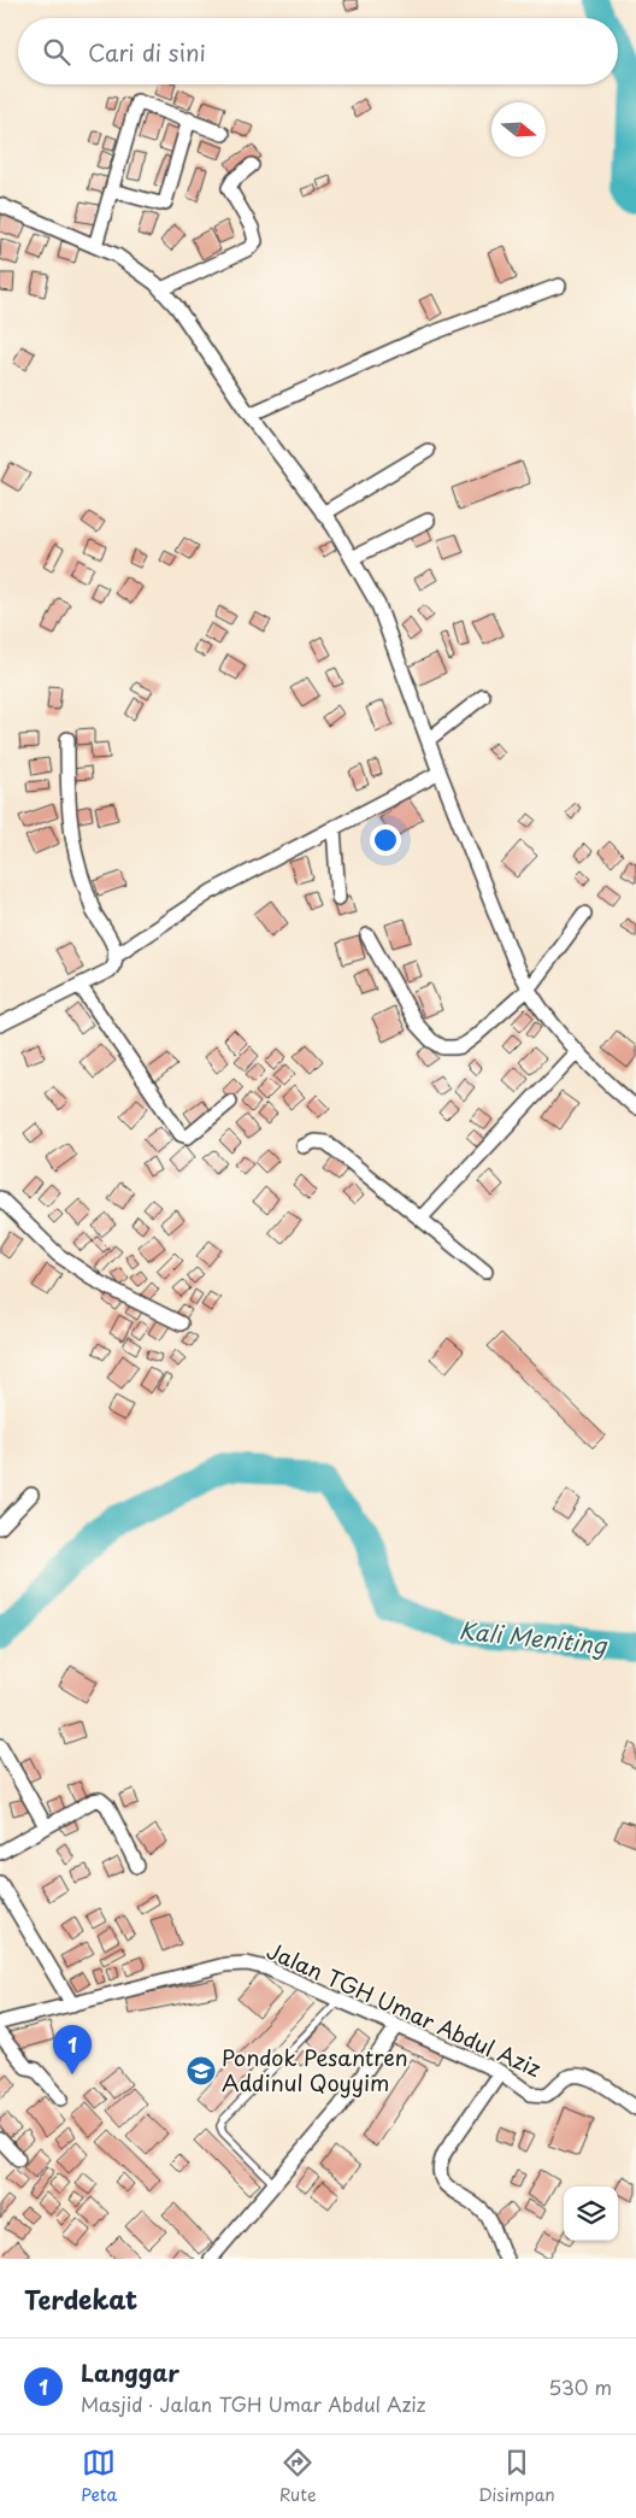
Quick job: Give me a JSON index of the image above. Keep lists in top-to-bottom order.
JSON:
{
  "streets": {
    "street": ["Jalan TGH Umar Abdul Aziz"]
  },
  "water": ["Kali Meniting"],
  "places": {
    "school or university": ["Pondok Pesantren Addinul Qoyyim"]
  },
  "north": "right",
  "page": {
    "search": "Cari di sini",
    "pins": "1",
    "heading": "Terdekat",
    "list": [
      {
        "mark": "1",
        "name": "Langgar",
        "note": "Masjid · Jalan TGH Umar Abdul Aziz",
        "value": "530 m"
      }
    ],
    "nav": ["Peta", "Rute", "Disimpan"]
  }
}
